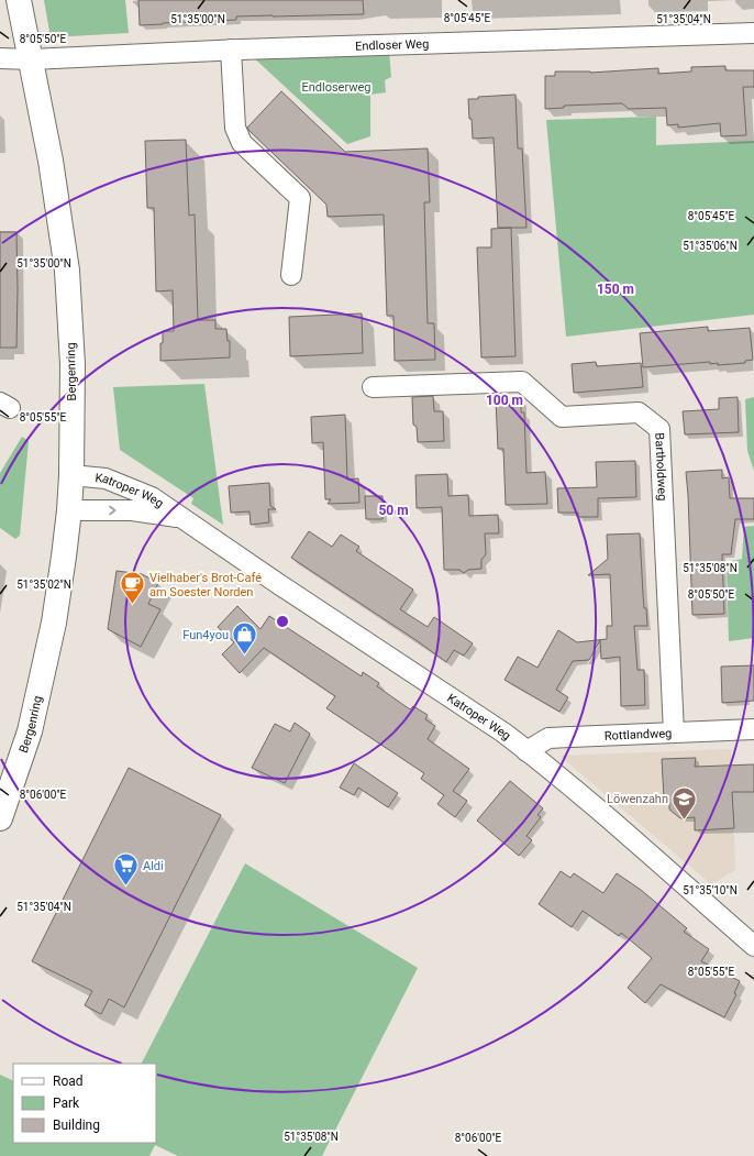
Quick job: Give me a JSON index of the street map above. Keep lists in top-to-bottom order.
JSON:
{
  "streets": {
    "main road": ["Bergenring"],
    "street": [
      "Endloser Weg",
      "Bartholdweg",
      "Katroper Weg",
      "Rottlandweg"
    ]
  },
  "crossings": [
    ["Endloser Weg", "Bergenring"],
    ["Bergenring", "Katroper Weg"],
    ["Bartholdweg", "Rottlandweg"],
    ["Katroper Weg", "Rottlandweg"]
  ],
  "parks": ["Endloserweg"],
  "places": {
    "cafe": ["Vielhaber's Brot-Café am Soester Norden"],
    "shop": ["Fun4you"],
    "school or university": ["Löwenzahn"],
    "supermarket": ["Aldi"]
  },
  "legend": ["Road", "Park", "Building"],
  "coordinates": [
    "8°05'45\"E",
    "51°35'00\"N",
    "51°35'04\"N",
    "8°05'50\"E",
    "51°35'06\"N",
    "8°05'55\"E",
    "51°35'08\"N",
    "51°35'02\"N",
    "8°06'00\"E",
    "51°35'10\"N"
  ],
  "rings": ["150 m", "100 m", "50 m"]
}
